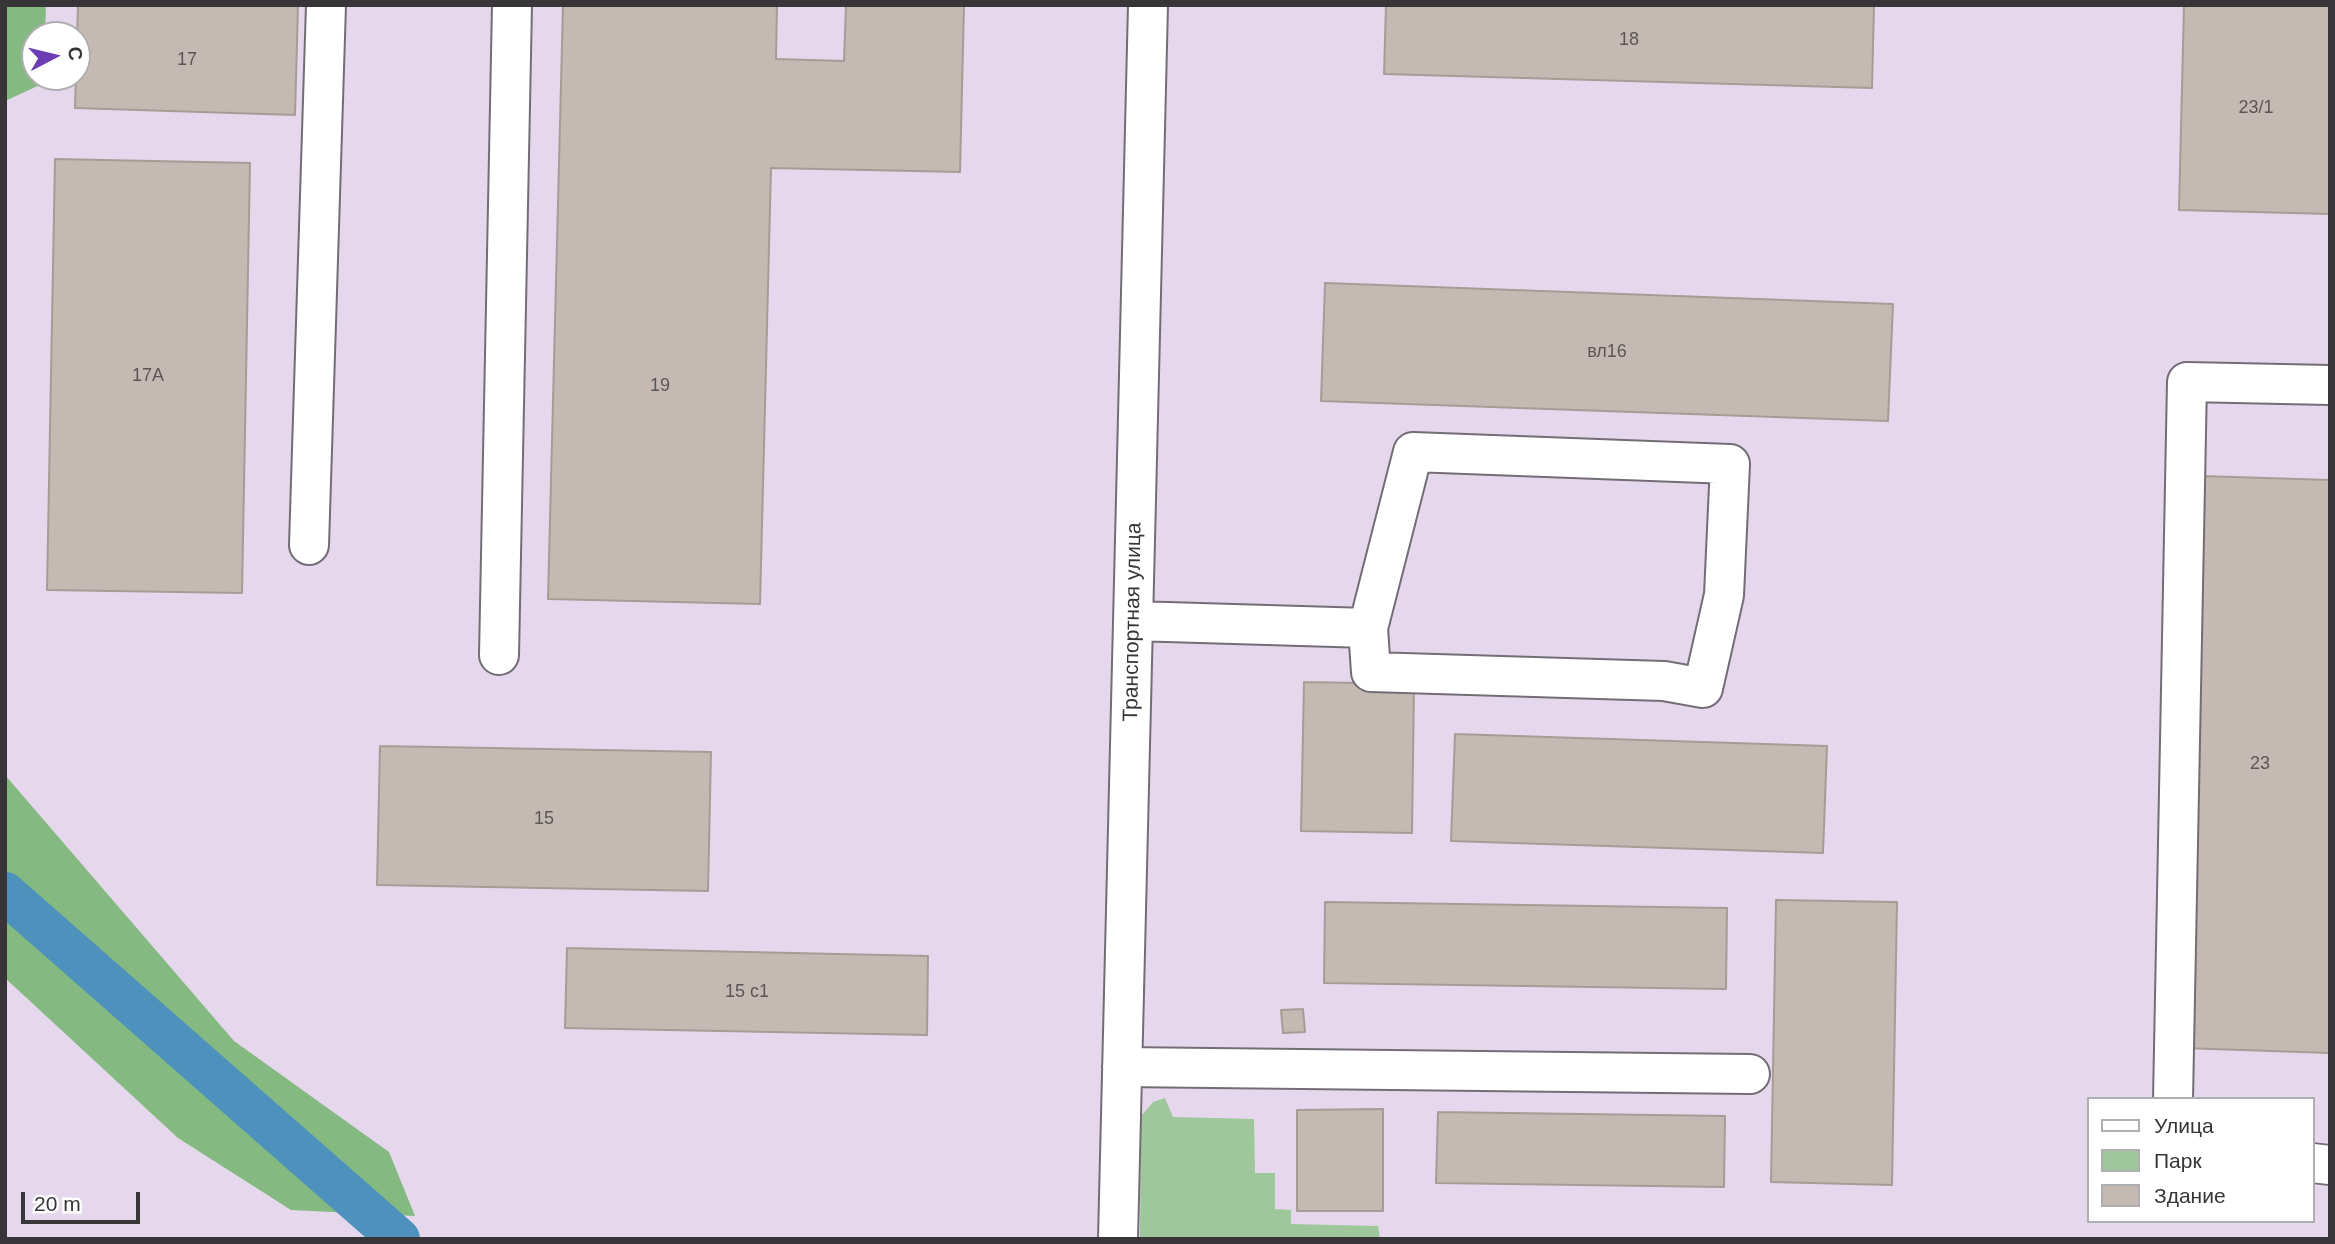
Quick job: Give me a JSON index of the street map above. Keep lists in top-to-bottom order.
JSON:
{
  "streets": {
    "street": ["Транспортная улица"]
  },
  "house_numbers": [
    "18",
    "17",
    "23/1",
    "вл16",
    "17А",
    "19",
    "23",
    "15",
    "15 с1"
  ],
  "legend": ["Улица", "Парк", "Здание"],
  "scale_bar": "20 m",
  "north": "right"
}
